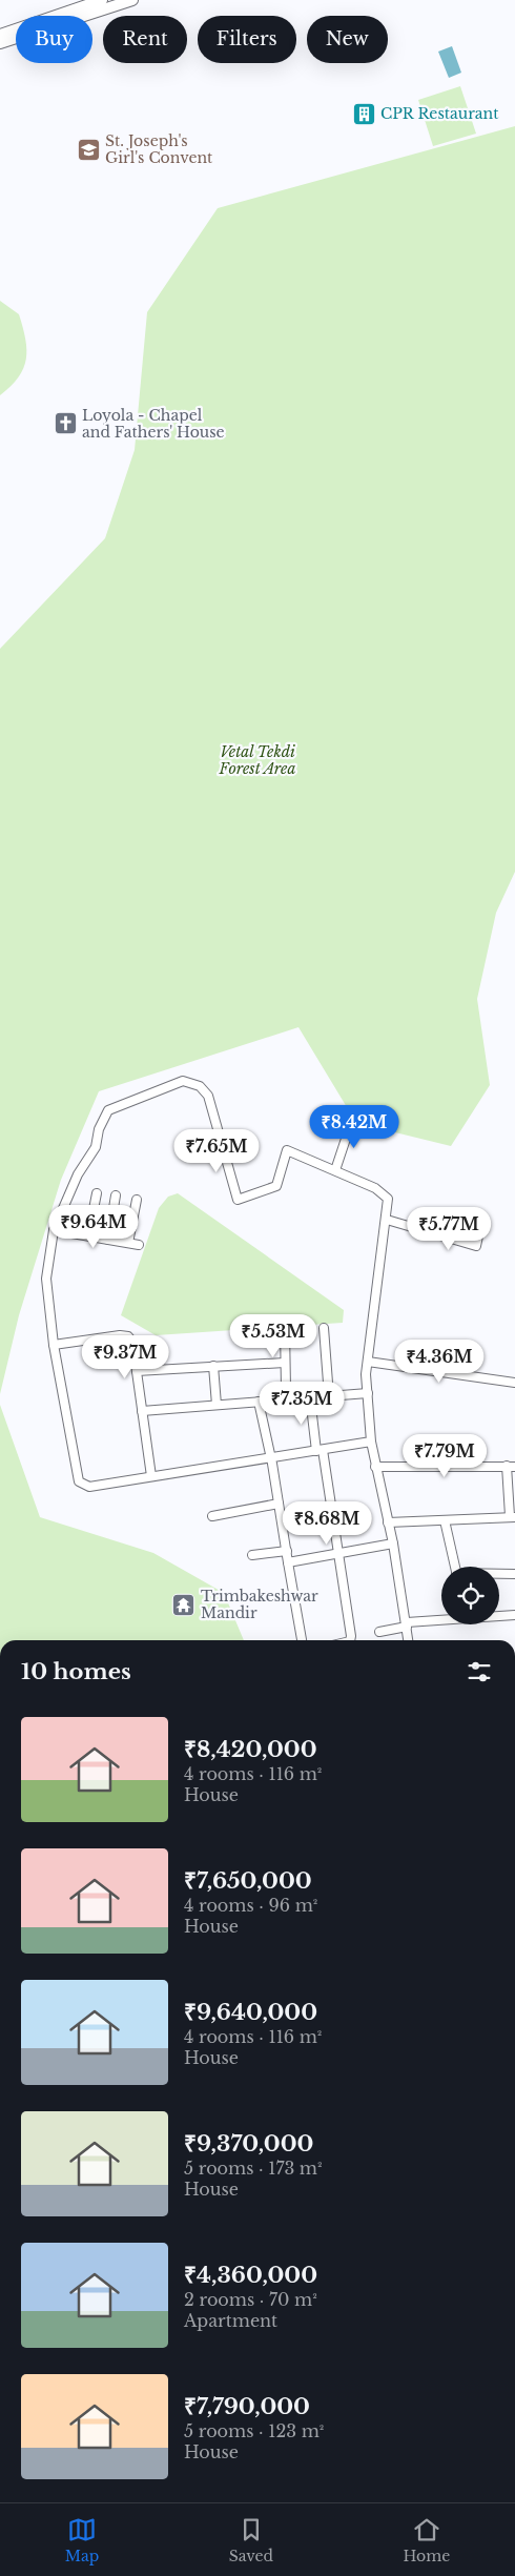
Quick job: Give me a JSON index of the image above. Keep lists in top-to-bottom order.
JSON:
{
  "parks": ["Vetal Tekdi Forest Area"],
  "places": {
    "building": ["CPR Restaurant"],
    "school or university": ["St. Joseph's Girl's Convent"],
    "church": ["Loyola - Chapel and Fathers' House"],
    "temple": ["Trimbakeshwar Mandir"]
  },
  "page": {
    "chip": [
      "Buy",
      "Rent",
      "Filters",
      "New"
    ],
    "price": [
      "₹8.42M",
      "₹7.65M",
      "₹9.64M",
      "₹5.77M",
      "₹5.53M",
      "₹9.37M",
      "₹4.36M",
      "₹7.35M",
      "₹7.79M",
      "₹8.68M"
    ],
    "heading": "10 homes",
    "list": [
      {
        "name": "₹8,420,000",
        "note": "4 rooms · 116 m² · House"
      },
      {
        "name": "₹7,650,000",
        "note": "4 rooms · 96 m² · House"
      },
      {
        "name": "₹9,640,000",
        "note": "4 rooms · 116 m² · House"
      },
      {
        "name": "₹9,370,000",
        "note": "5 rooms · 173 m² · House"
      },
      {
        "name": "₹4,360,000",
        "note": "2 rooms · 70 m² · Apartment"
      },
      {
        "name": "₹7,790,000",
        "note": "5 rooms · 123 m² · House"
      }
    ],
    "tabs": ["Map", "Saved", "Home"]
  }
}
